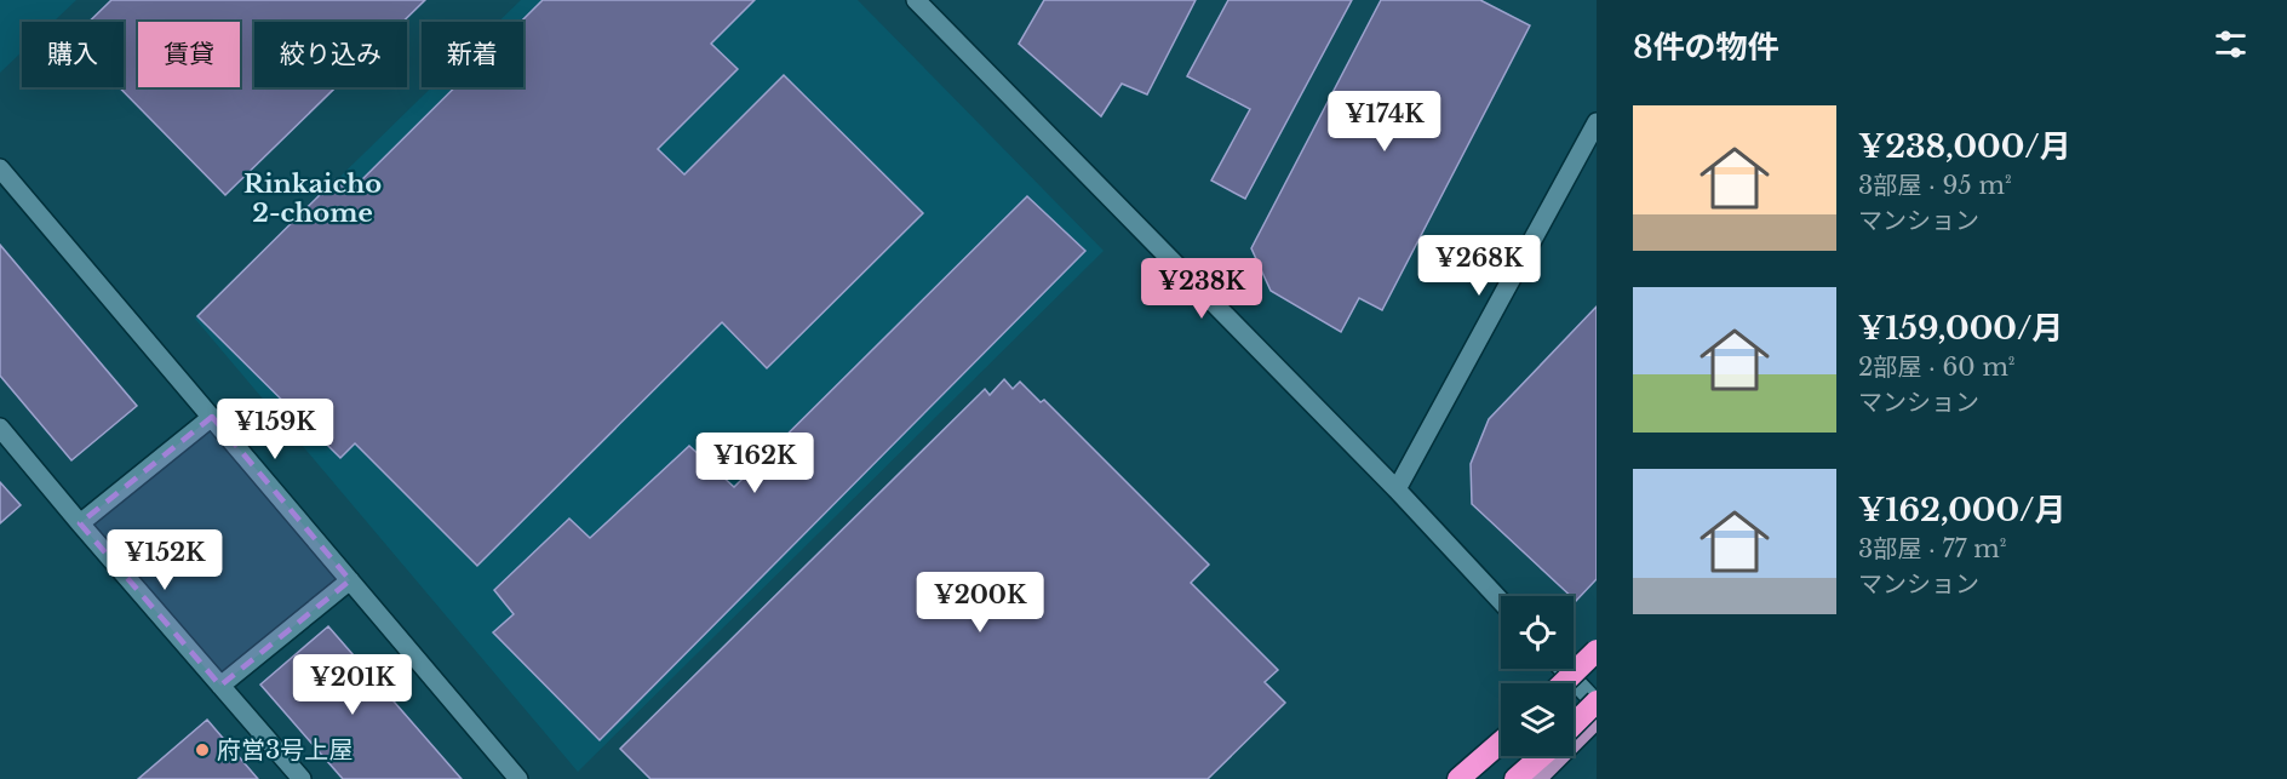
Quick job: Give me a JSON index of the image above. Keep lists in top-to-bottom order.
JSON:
{
  "districts": ["Rinkaicho 2-chome"],
  "places": ["府営3号上屋"],
  "page": {
    "heading": "8件の物件",
    "chip": [
      "購入",
      "賃貸",
      "絞り込み",
      "新着"
    ],
    "list": [
      {
        "name": "¥238,000/月",
        "note": "3部屋 · 95 m² · マンション"
      },
      {
        "name": "¥159,000/月",
        "note": "2部屋 · 60 m² · マンション"
      },
      {
        "name": "¥162,000/月",
        "note": "3部屋 · 77 m² · マンション"
      }
    ],
    "price": [
      "¥174K",
      "¥268K",
      "¥238K",
      "¥159K",
      "¥162K",
      "¥152K",
      "¥200K",
      "¥201K"
    ]
  }
}
